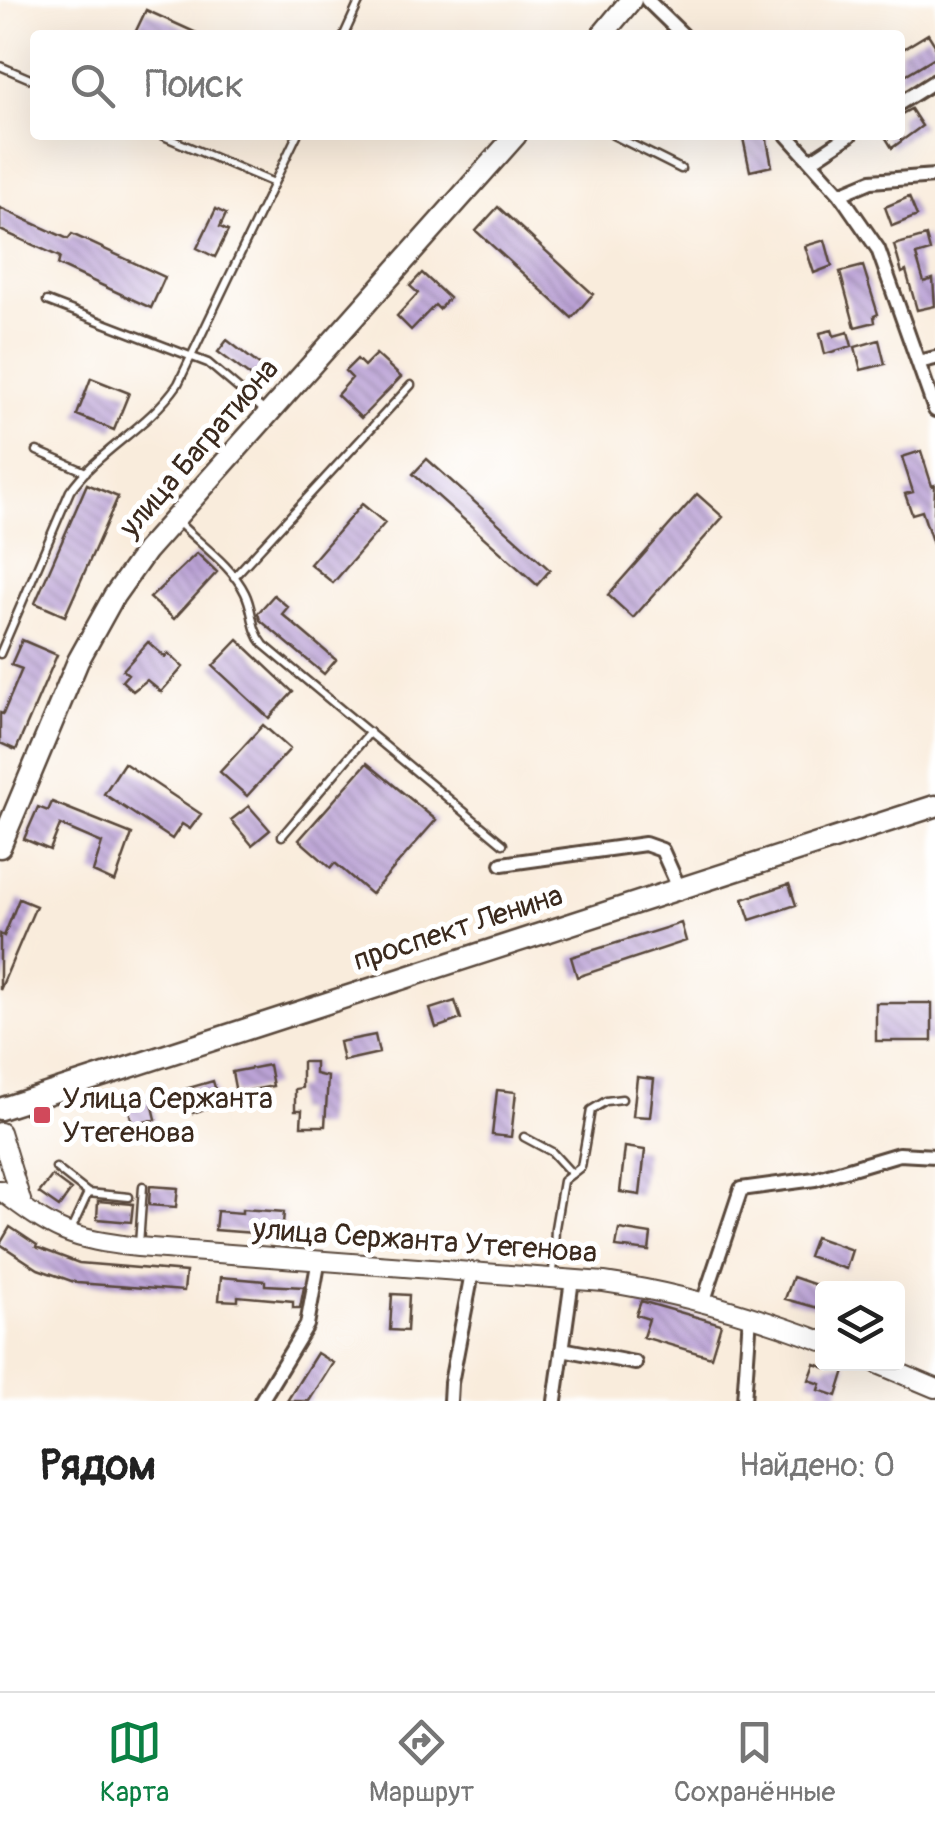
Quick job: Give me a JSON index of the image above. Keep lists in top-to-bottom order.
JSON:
{
  "streets": {
    "main road": ["улица Багратиона", "проспект Ленина", "улица Сержанта Утегенова"]
  },
  "places": {
    "transit": ["Улица Сержанта Утегенова"]
  },
  "page": {
    "search": "Поиск",
    "heading": ["Рядом", "Найдено: 0"],
    "nav": ["Карта", "Маршрут", "Сохранённые"]
  }
}
